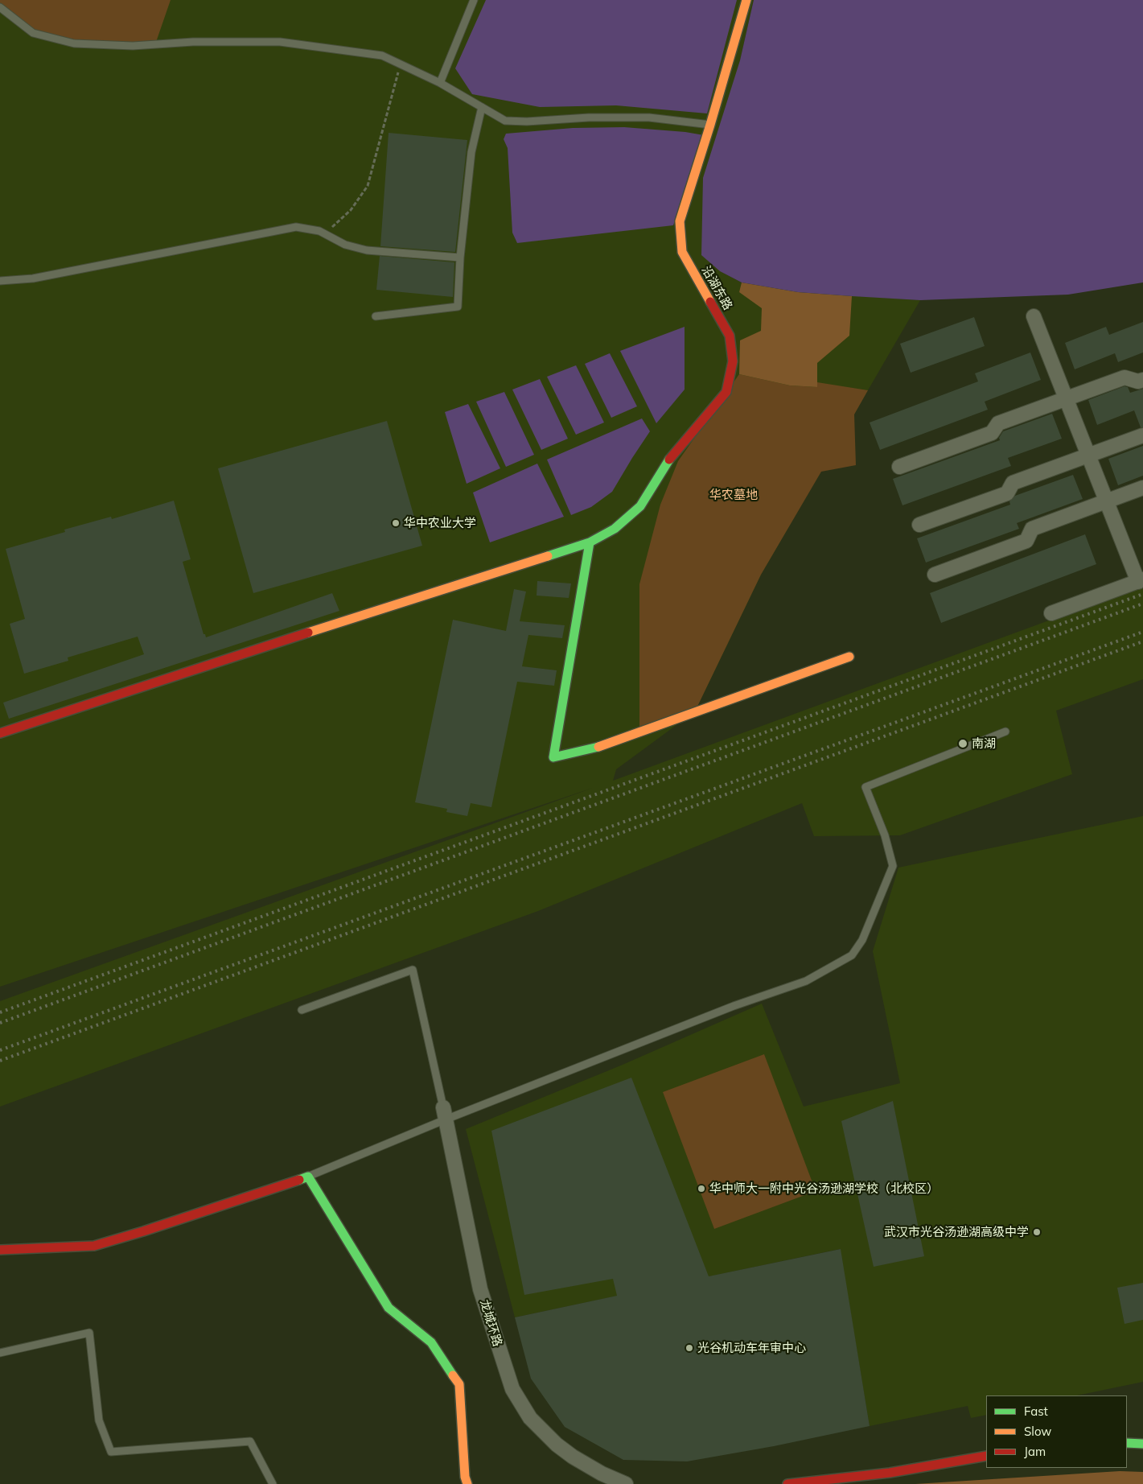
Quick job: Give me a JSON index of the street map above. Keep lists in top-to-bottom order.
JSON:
{
  "streets": {
    "street": ["沿湖东路", "龙城环路"]
  },
  "parks": ["华农墓地"],
  "places": [
    "华中农业大学",
    "南湖",
    "华中师大一附中光谷汤逊湖学校（北校区）",
    "武汉市光谷汤逊湖高级中学",
    "光谷机动车年审中心"
  ],
  "legend": ["Fast", "Slow", "Jam"]
}
